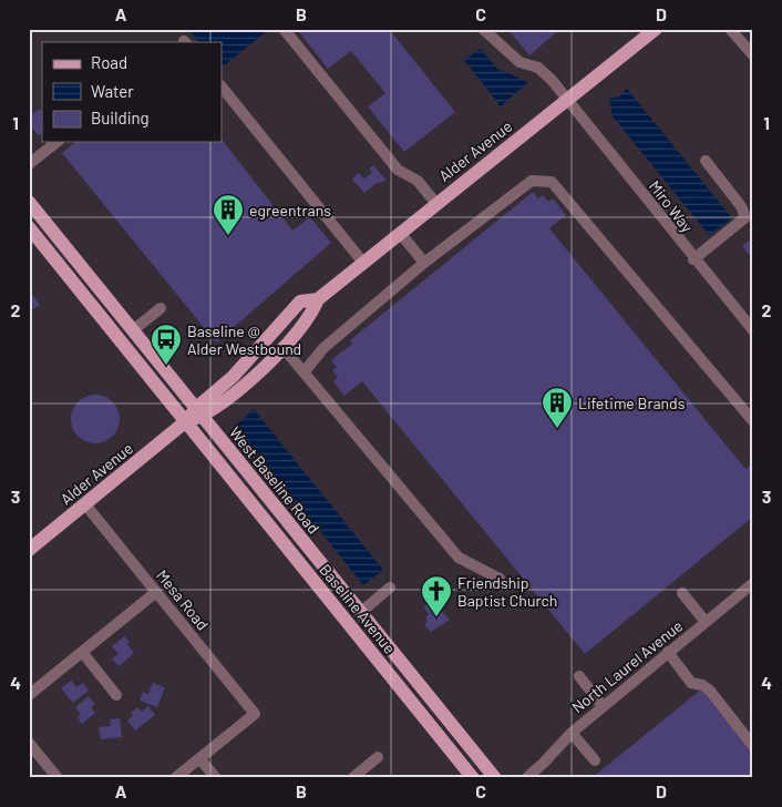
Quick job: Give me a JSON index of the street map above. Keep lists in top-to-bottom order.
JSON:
{
  "streets": {
    "main road": ["Alder Avenue", "West Baseline Road", "Baseline Avenue"],
    "street": ["Miro Way", "Mesa Road", "North Laurel Avenue"]
  },
  "crossings": [
    ["Alder Avenue", "Miro Way"],
    ["Alder Avenue", "West Baseline Road"],
    ["Alder Avenue", "Mesa Road"],
    ["Alder Avenue", "Baseline Avenue"]
  ],
  "places": {
    "building": ["egreentrans", "Lifetime Brands"],
    "bus stop": ["Baseline @ Alder Westbound"],
    "church": ["Friendship Baptist Church"]
  },
  "legend": ["Road", "Water", "Building"],
  "grid": {
    "columns": [
      "A",
      "B",
      "C",
      "D"
    ],
    "rows": [
      "1",
      "2",
      "3",
      "4"
    ]
  }
}
